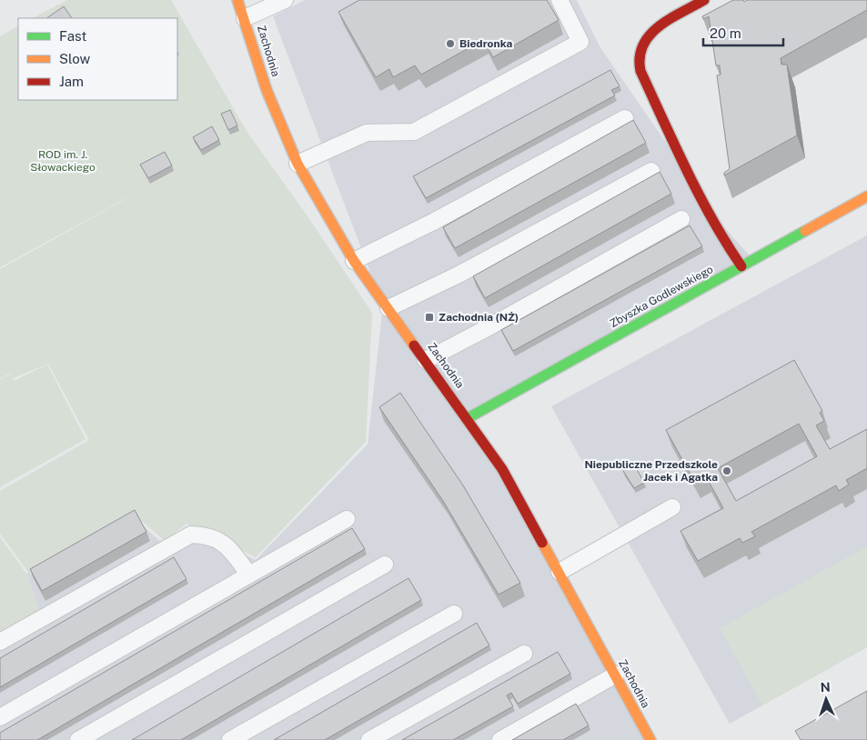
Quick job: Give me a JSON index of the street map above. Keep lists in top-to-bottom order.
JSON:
{
  "streets": {
    "street": ["Zachodnia", "Zbyszka Godlewskiego"]
  },
  "crossings": [
    ["Zachodnia", "Zbyszka Godlewskiego"]
  ],
  "parks": ["ROD im. J. Słowackiego"],
  "places": {
    "other": ["Biedronka", "Niepubliczne Przedszkole Jacek i Agatka"],
    "transit": ["Zachodnia (NŻ)"]
  },
  "legend": ["Fast", "Slow", "Jam"],
  "scale_bar": "20 m",
  "north": "top"
}
